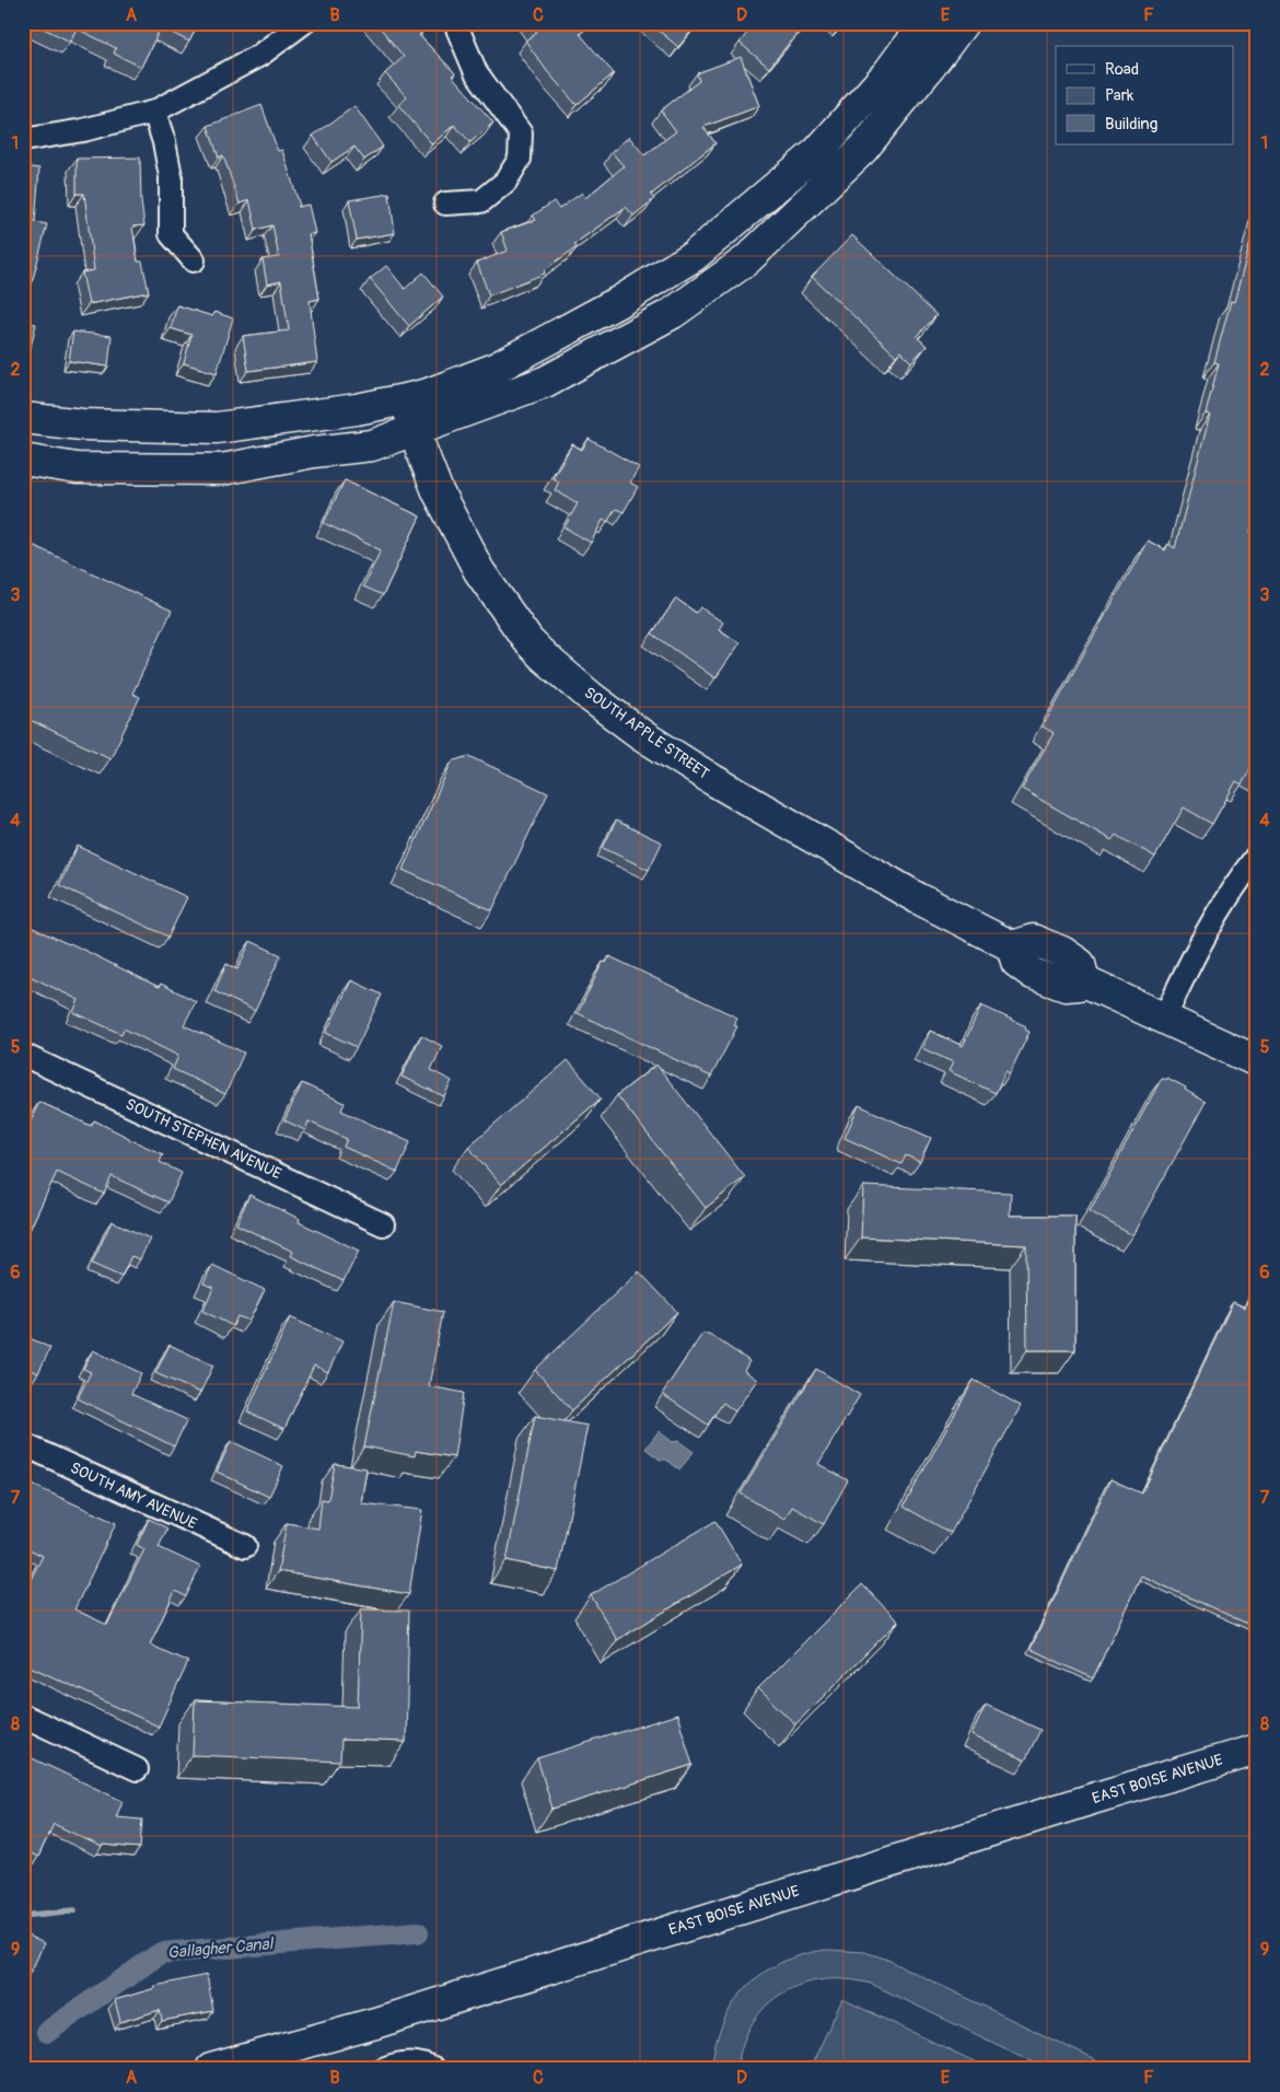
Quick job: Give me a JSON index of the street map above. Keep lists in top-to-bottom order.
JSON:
{
  "streets": {
    "main road": ["SOUTH APPLE STREET", "EAST BOISE AVENUE"],
    "street": ["SOUTH STEPHEN AVENUE", "SOUTH AMY AVENUE"]
  },
  "water": ["Gallagher Canal"],
  "legend": ["Road", "Park", "Building"],
  "grid": {
    "columns": [
      "A",
      "B",
      "C",
      "D",
      "E",
      "F"
    ],
    "rows": [
      "1",
      "2",
      "3",
      "4",
      "5",
      "6",
      "7",
      "8",
      "9"
    ]
  }
}
